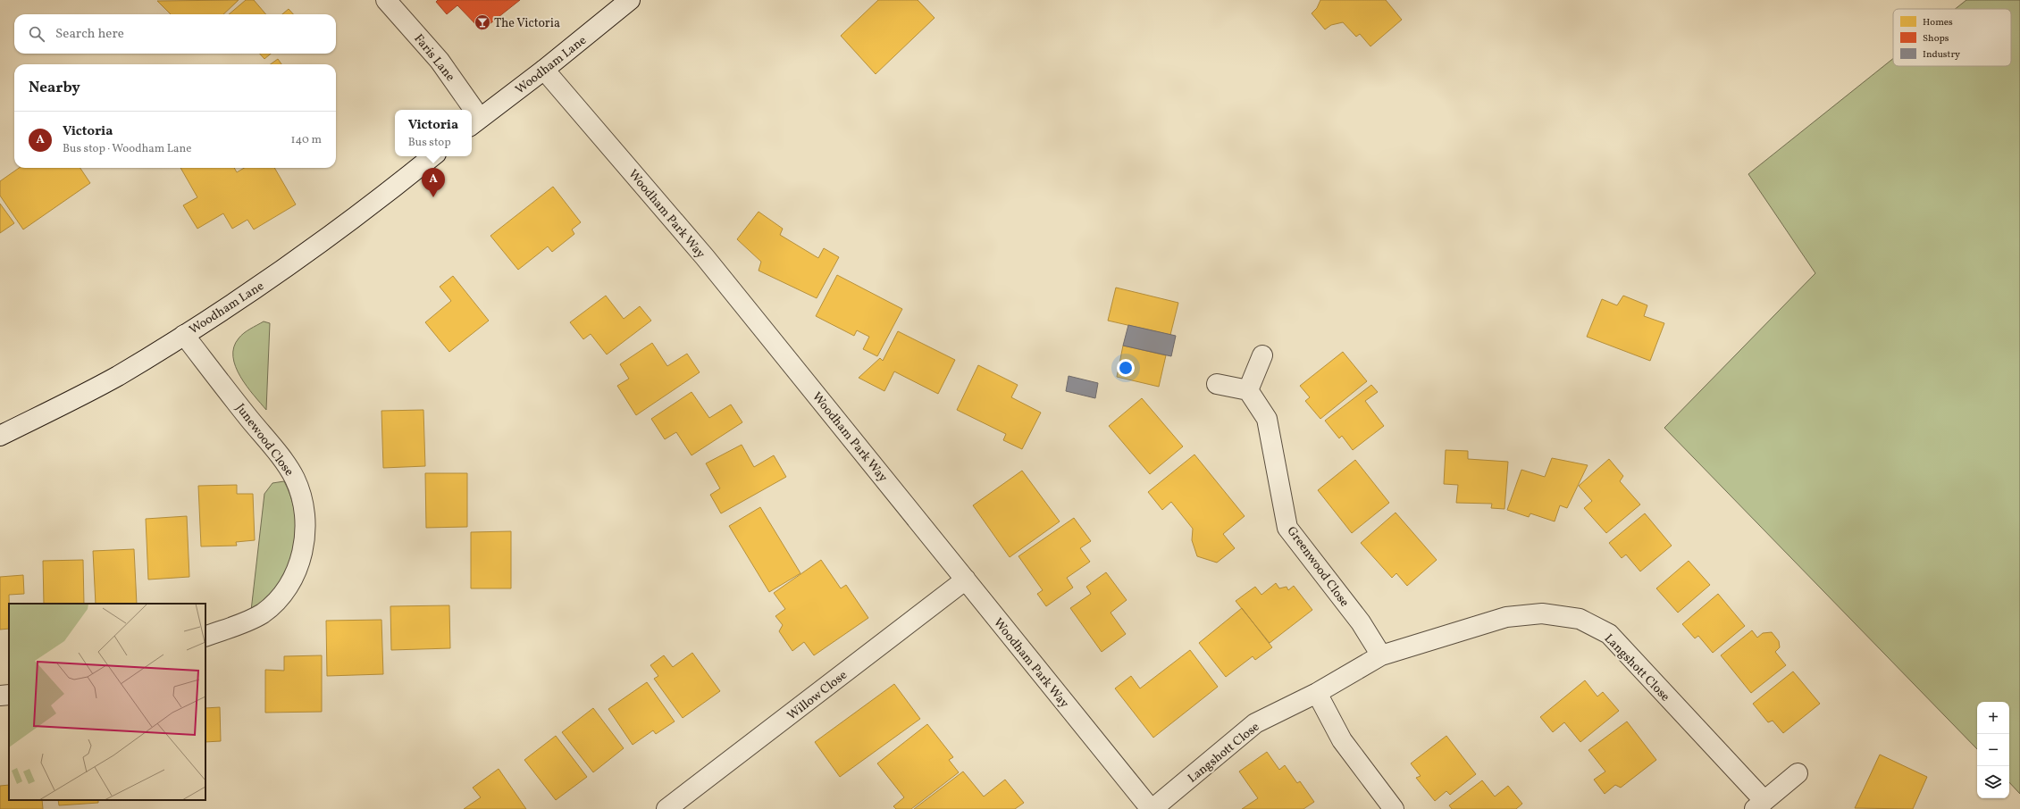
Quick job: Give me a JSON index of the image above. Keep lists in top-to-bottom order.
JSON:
{
  "streets": {
    "street": [
      "Faris Lane",
      "Woodham Lane",
      "Woodham Park Way",
      "Junewood Close",
      "Greenwood Close",
      "Langshott Close",
      "Willow Close"
    ]
  },
  "crossings": [
    ["Woodham Lane", "Woodham Park Way"],
    ["Woodham Lane", "Junewood Close"],
    ["Woodham Park Way", "Langshott Close"],
    ["Woodham Park Way", "Willow Close"],
    ["Greenwood Close", "Langshott Close"]
  ],
  "places": {
    "bar": ["The Victoria"]
  },
  "legend": ["Homes", "Shops", "Industry"],
  "page": {
    "search": "Search here",
    "heading": "Nearby",
    "popup": ["Victoria", "Bus stop"],
    "list": [
      {
        "mark": "A",
        "name": "Victoria",
        "note": "Bus stop · Woodham Lane",
        "value": "140 m"
      }
    ],
    "pins": "A",
    "map_buttons": ["+", "−"]
  }
}
